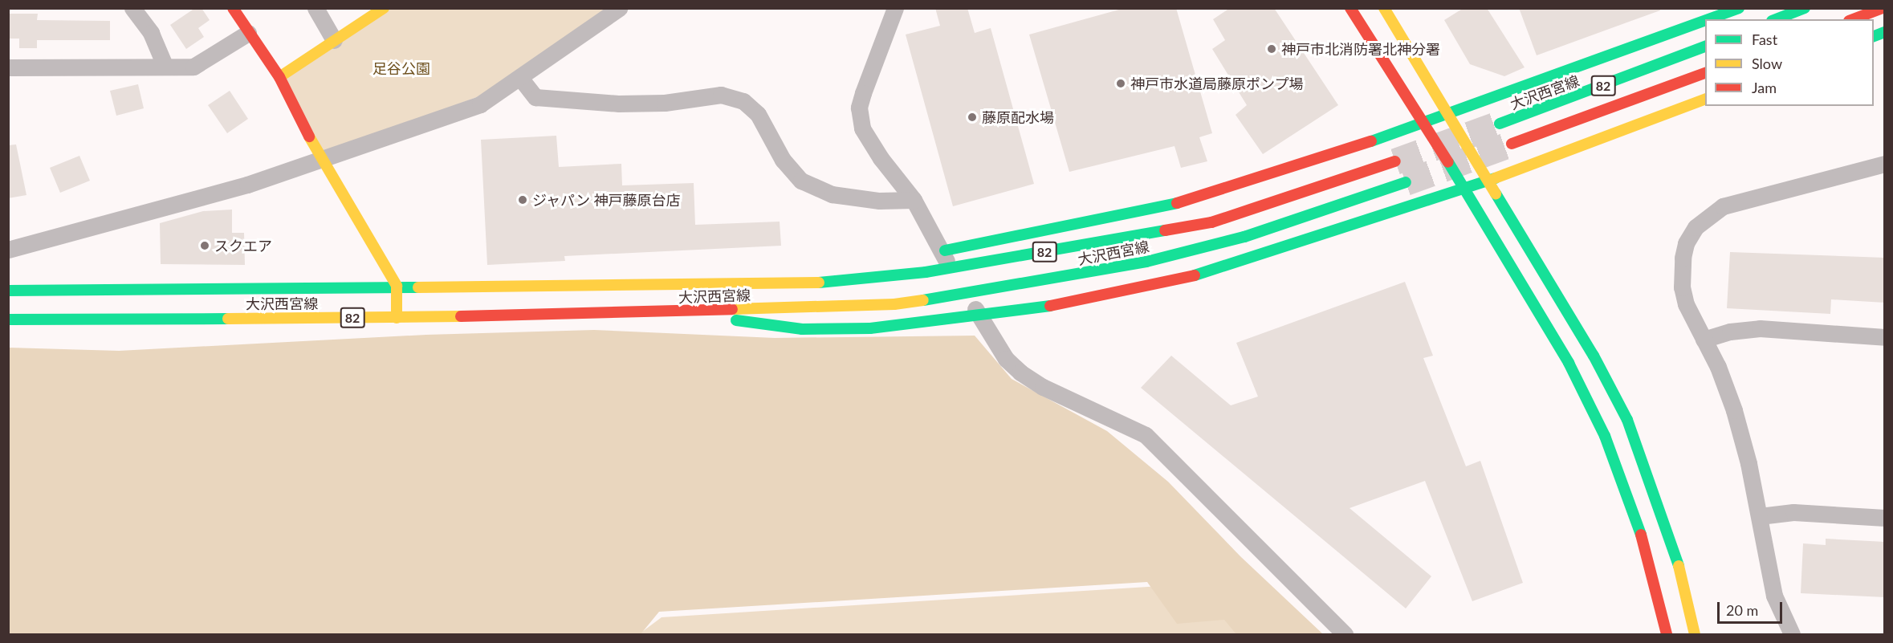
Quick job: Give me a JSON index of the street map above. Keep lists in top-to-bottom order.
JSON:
{
  "streets": {
    "main road": ["82", "大沢西宮線"]
  },
  "parks": ["足谷公園"],
  "places": [
    "神戸市北消防署北神分署",
    "神戸市水道局藤原ポンプ場",
    "藤原配水場",
    "ジャパン 神戸藤原台店",
    "スクエア"
  ],
  "legend": ["Fast", "Slow", "Jam"],
  "scale_bar": "20 m"
}
